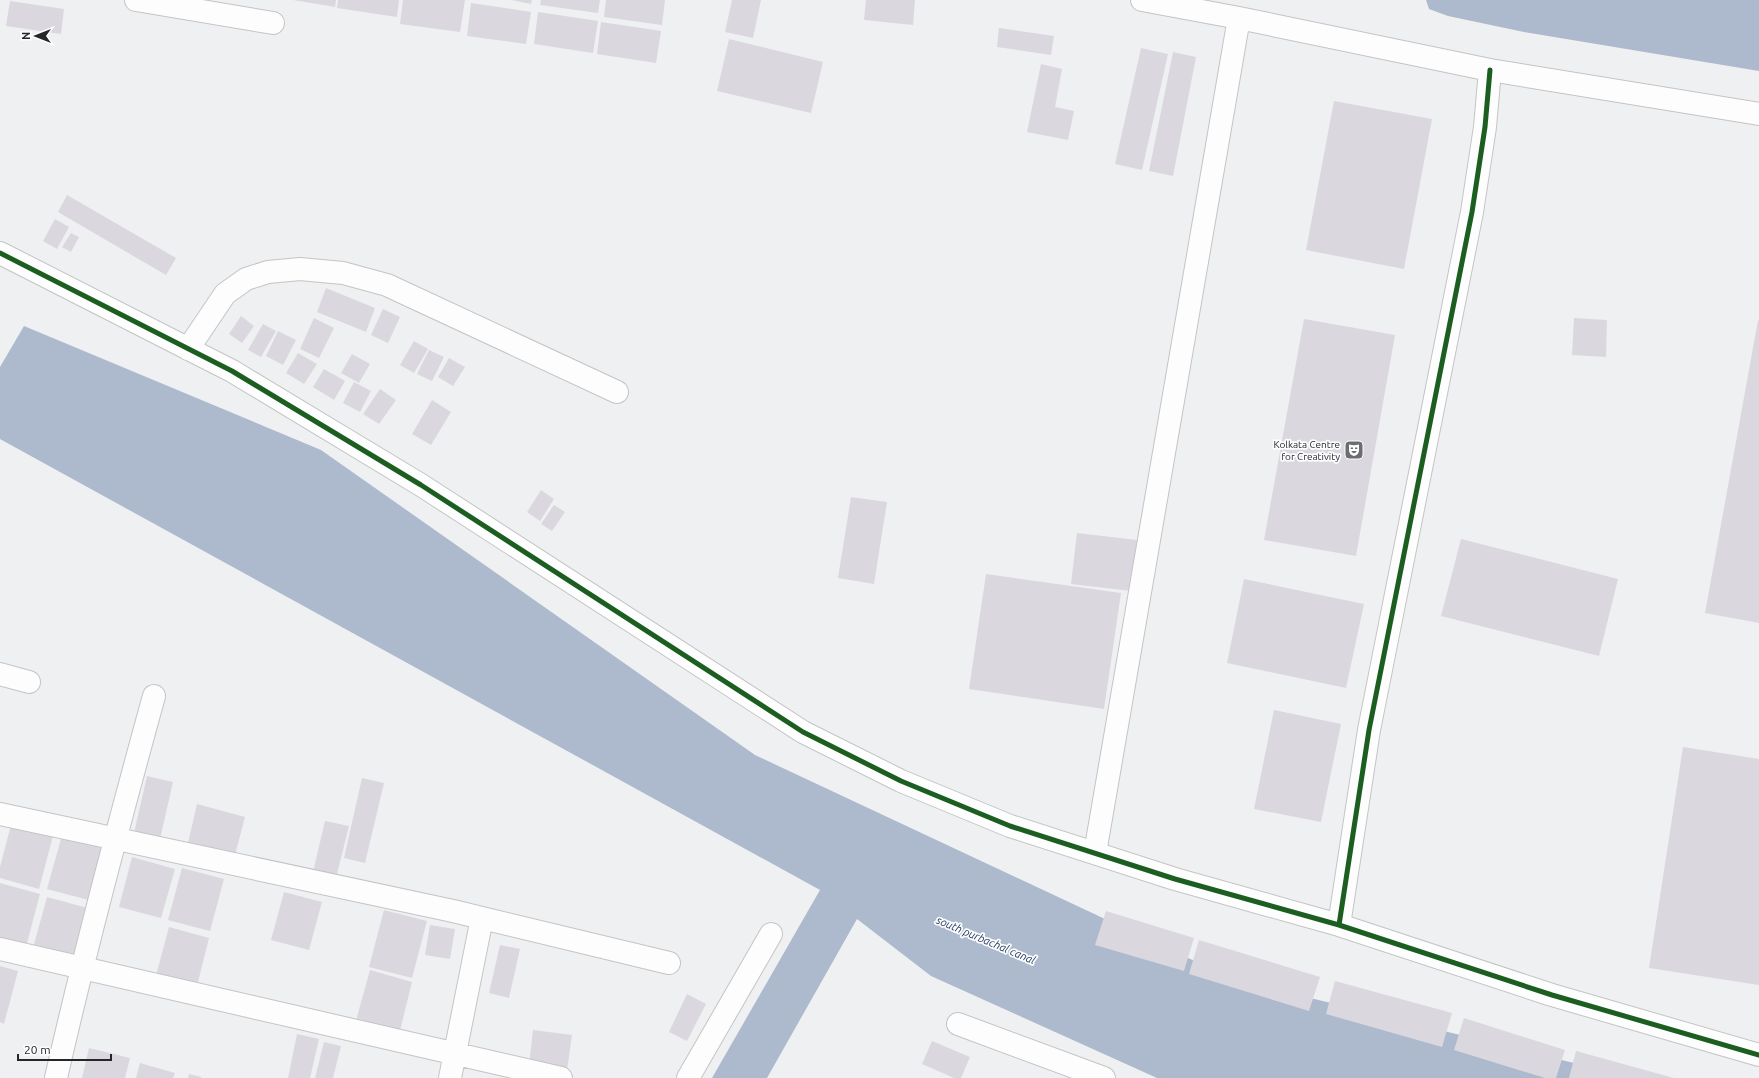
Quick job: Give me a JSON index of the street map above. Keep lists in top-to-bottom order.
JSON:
{
  "water": ["south purbachal canal"],
  "places": {
    "theatre": ["Kolkata Centre for Creativity"]
  },
  "scale_bar": "20 m",
  "north": "left"
}
